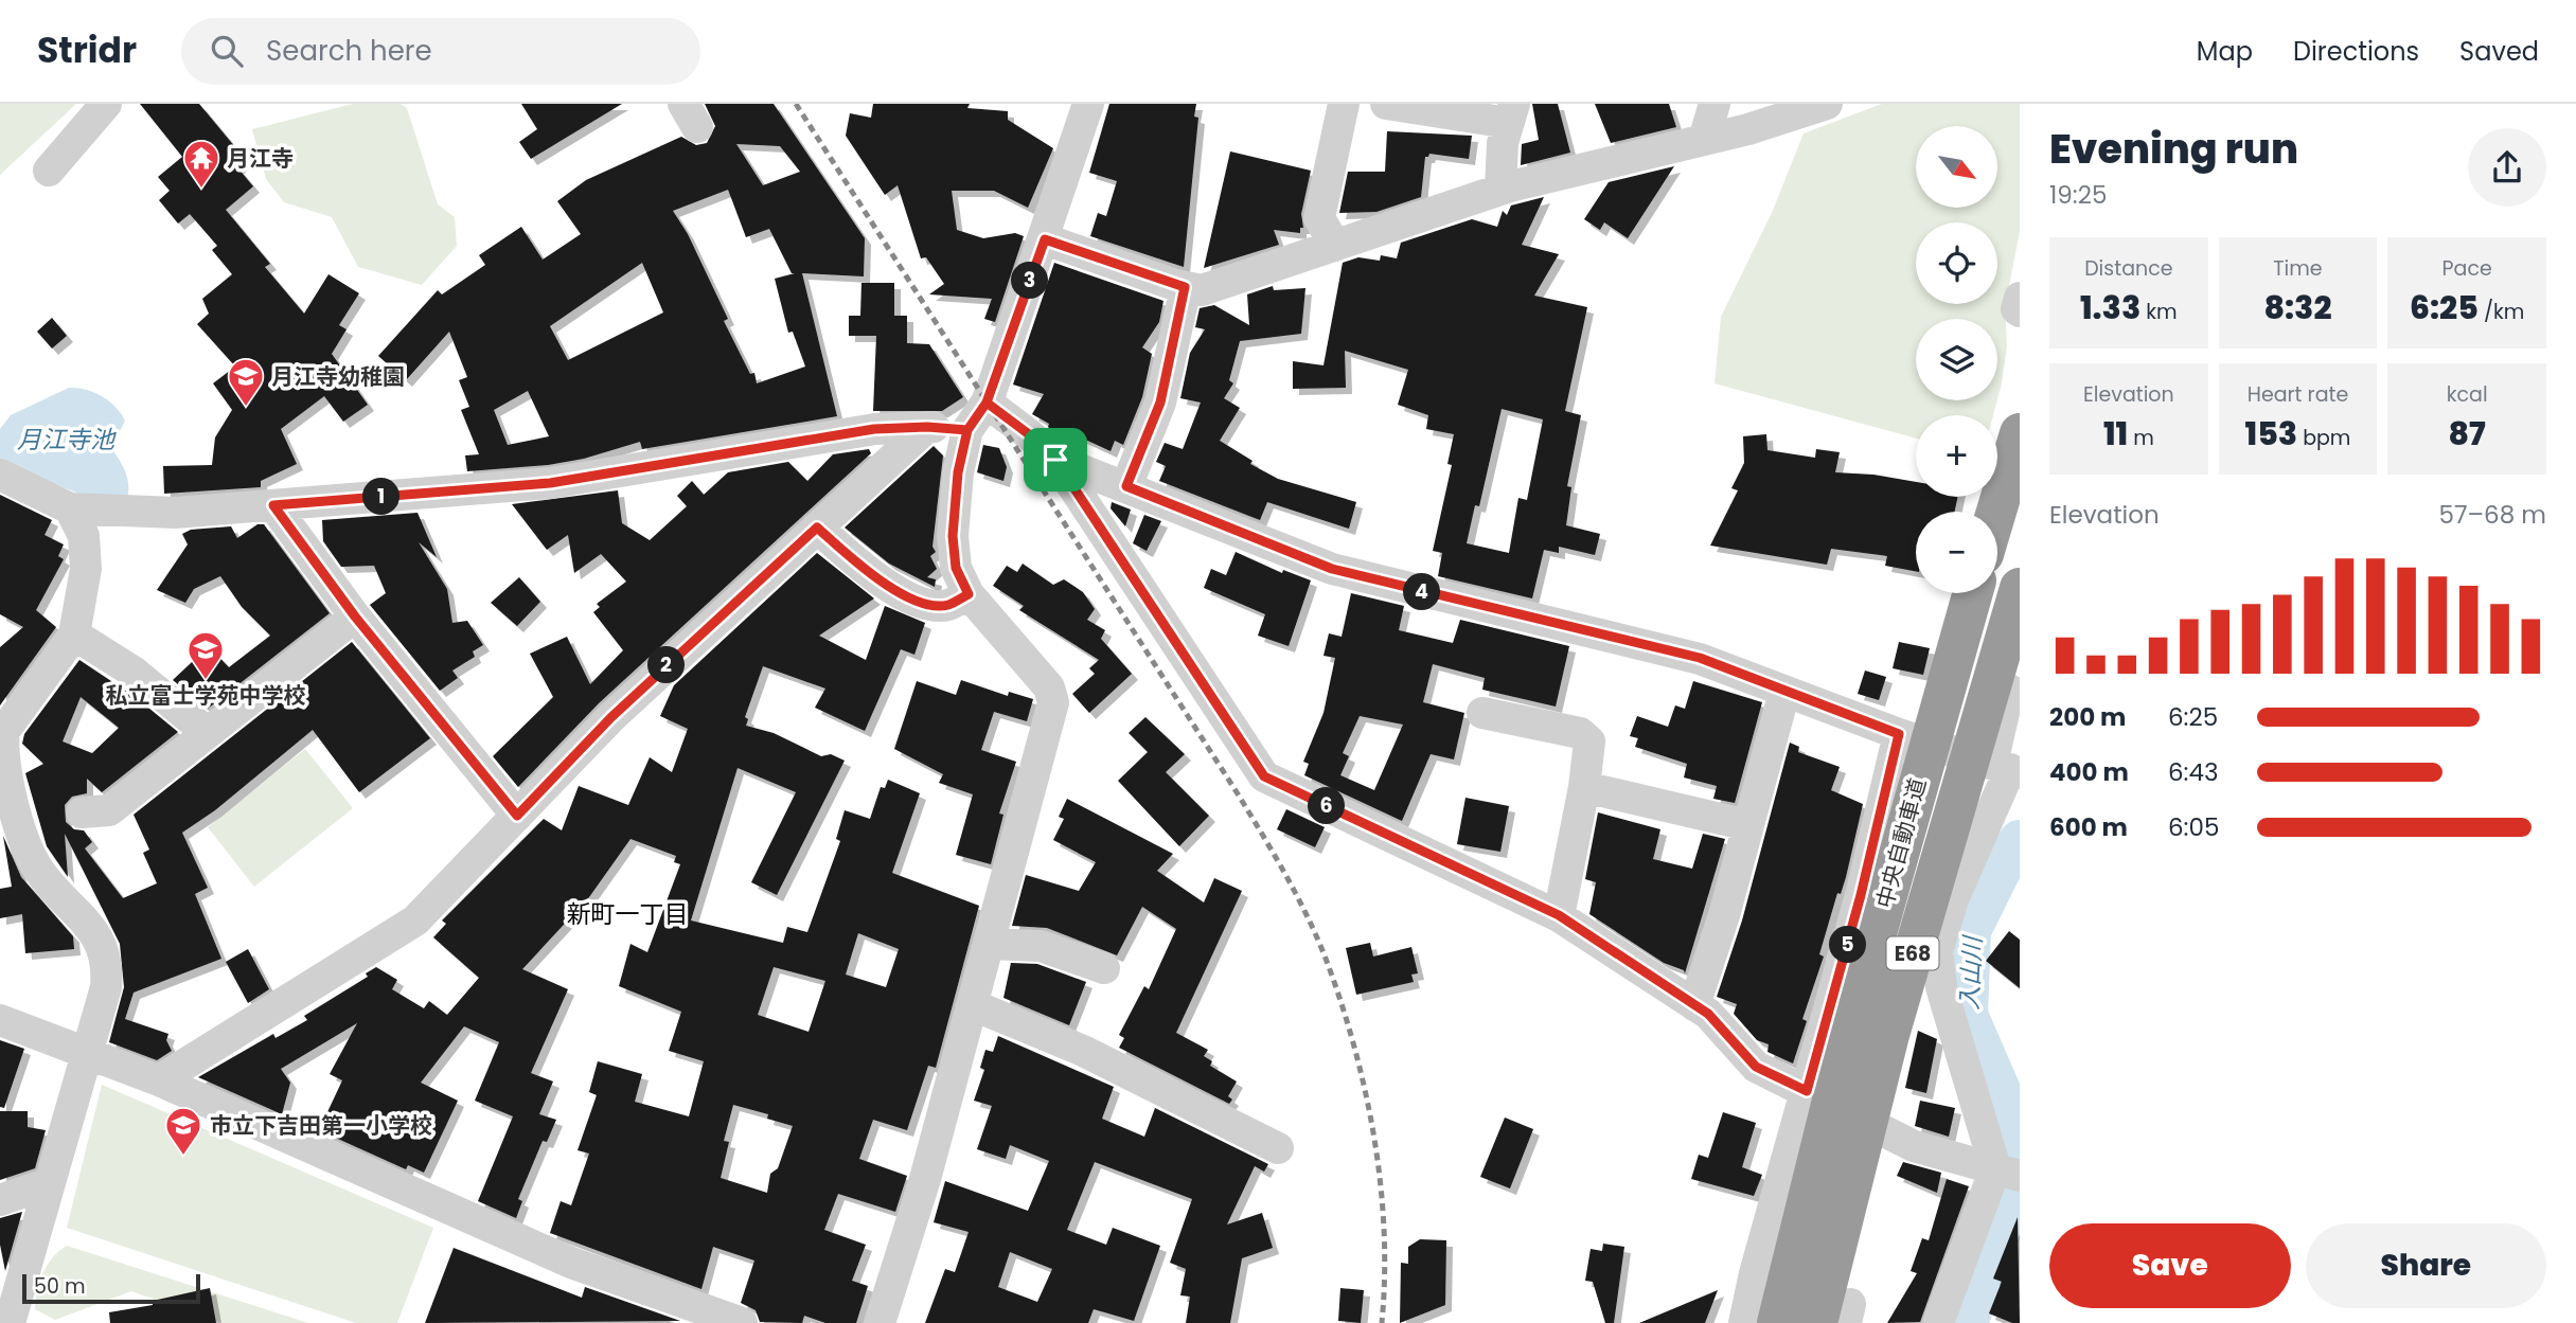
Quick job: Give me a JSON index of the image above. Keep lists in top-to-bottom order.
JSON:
{
  "streets": {
    "highway": ["中央自動車道", "E68"]
  },
  "districts": ["新町一丁目"],
  "water": ["月江寺池", "入山川"],
  "places": {
    "temple": ["月江寺"],
    "school or university": ["月江寺幼稚園", "私立富士学苑中学校", "市立下吉田第一小学校"]
  },
  "scale_bar": "50 m",
  "north": "bottom right",
  "page": {
    "header": "Stridr",
    "search": "Search here",
    "nav": ["Map", "Directions", "Saved"],
    "heading": ["Evening run", "19:25"],
    "map_buttons": ["+", "−"],
    "stats": [
      ["Distance", "1.33 km"],
      ["Time", "8:32"],
      ["Pace", "6:25 /km"],
      ["Elevation", "11 m"],
      ["Heart rate", "153 bpm"],
      ["kcal", "87"]
    ],
    "pins": [
      "3",
      "1",
      "4",
      "2",
      "6",
      "5"
    ],
    "chart": ["Elevation", "57–68 m"],
    "list": [
      {
        "name": "200 m",
        "note": "6:25"
      },
      {
        "name": "400 m",
        "note": "6:43"
      },
      {
        "name": "600 m",
        "note": "6:05"
      }
    ],
    "buttons": ["Save", "Share"],
    "scale": "50 m"
  }
}
